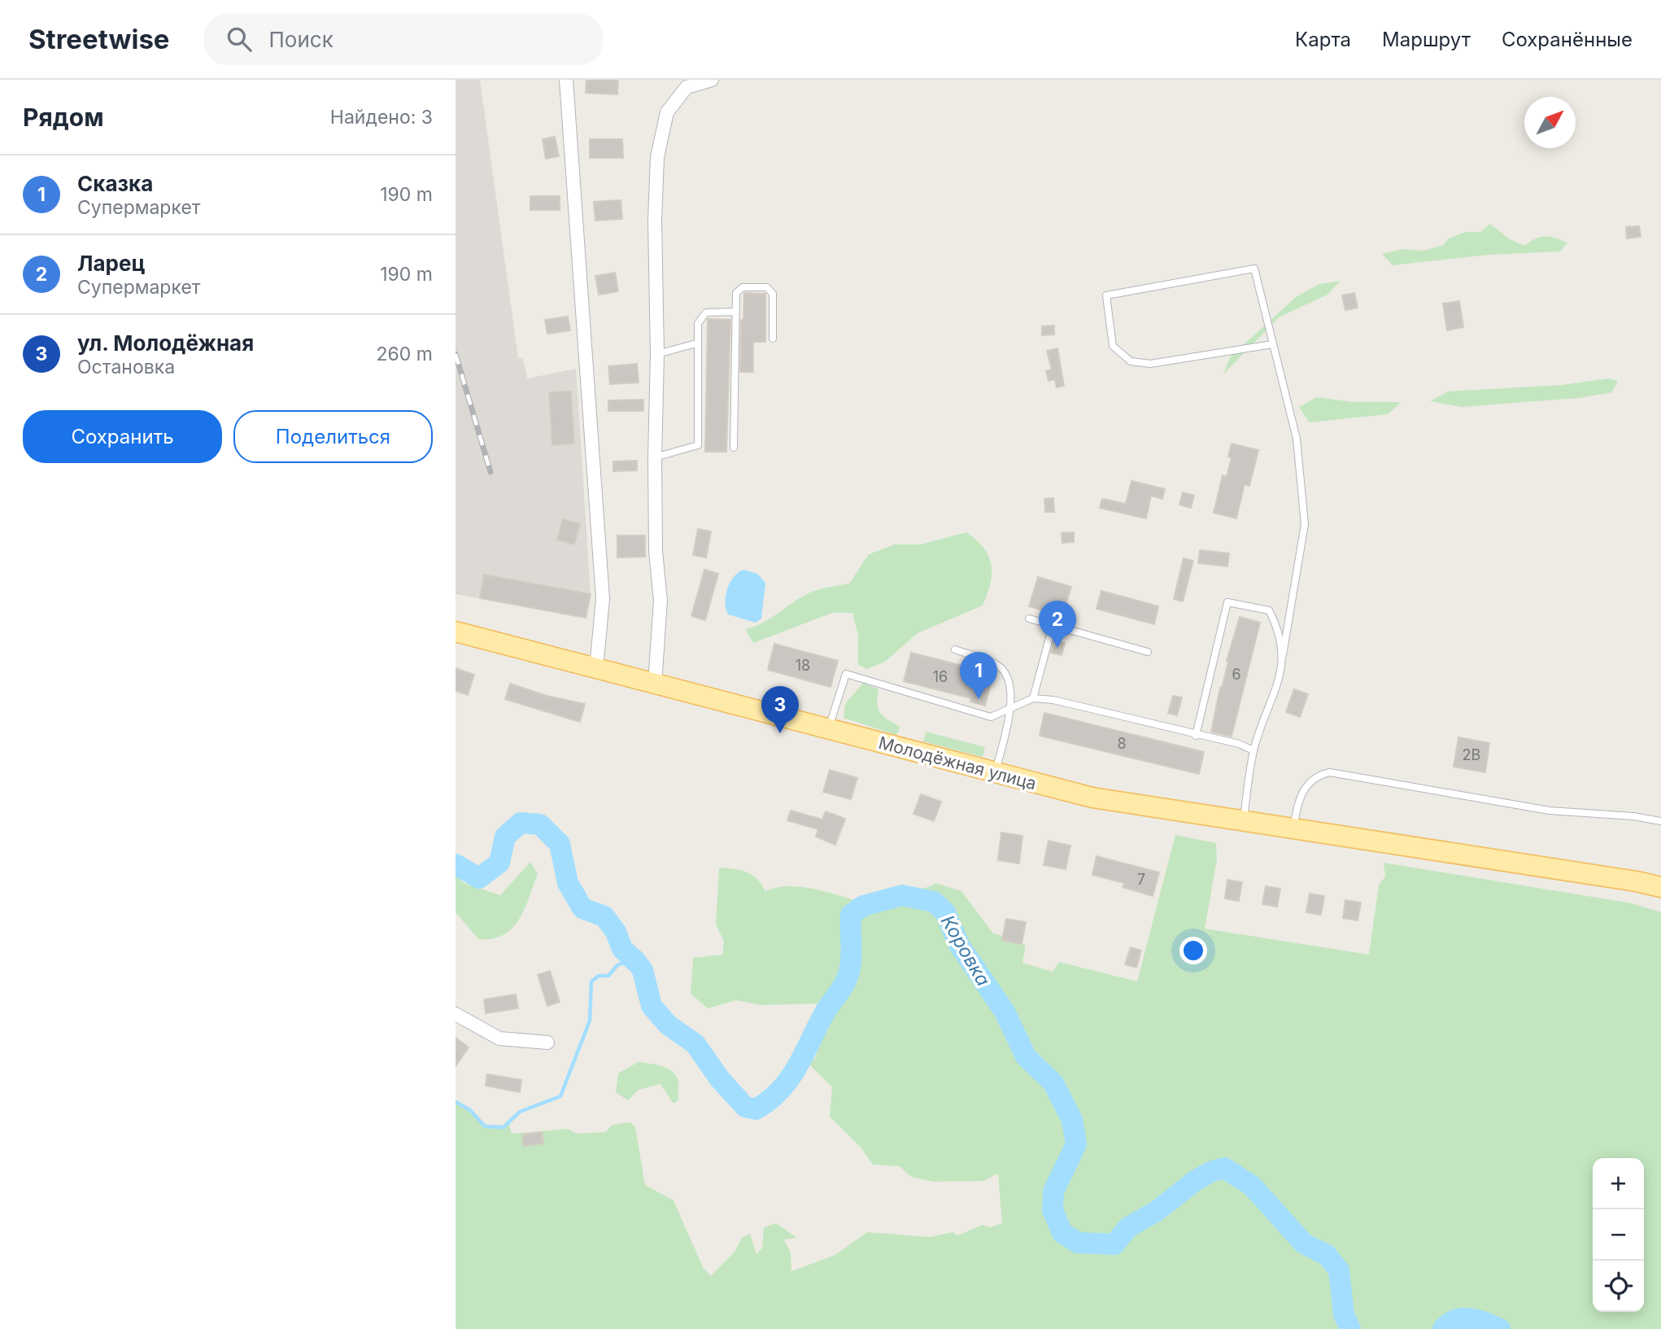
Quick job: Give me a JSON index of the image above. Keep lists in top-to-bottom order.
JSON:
{
  "streets": {
    "main road": ["Молодёжная улица"]
  },
  "water": ["Коровка"],
  "house_numbers": [
    "18",
    "6",
    "16",
    "8",
    "2В",
    "7"
  ],
  "north": "top right",
  "page": {
    "header": "Streetwise",
    "search": "Поиск",
    "nav": ["Карта", "Маршрут", "Сохранённые"],
    "heading": ["Рядом", "Найдено: 3"],
    "list": [
      {
        "mark": "1",
        "name": "Сказка",
        "note": "Супермаркет",
        "value": "190 m"
      },
      {
        "mark": "2",
        "name": "Ларец",
        "note": "Супермаркет",
        "value": "190 m"
      },
      {
        "mark": "3",
        "name": "ул. Молодёжная",
        "note": "Остановка",
        "value": "260 m"
      }
    ],
    "buttons": ["Сохранить", "Поделиться"],
    "pins": ["2", "1", "3"],
    "map_buttons": ["+", "−"]
  }
}
